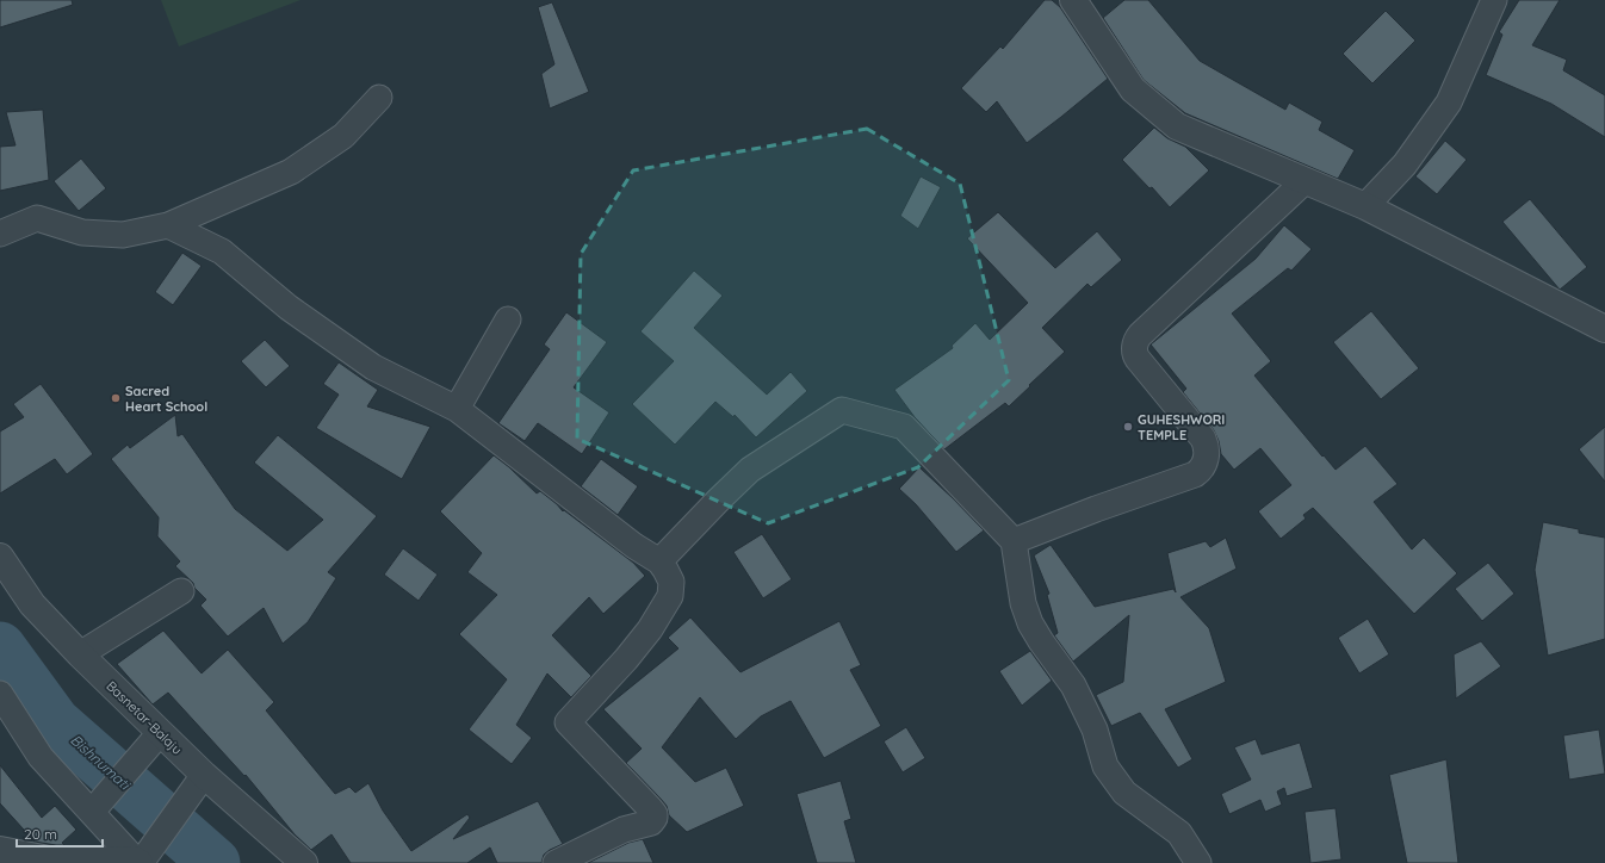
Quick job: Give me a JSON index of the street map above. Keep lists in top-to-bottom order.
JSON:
{
  "streets": {
    "street": ["Basnetar-Balaju"]
  },
  "water": ["Bishnumati"],
  "places": ["Sacred Heart School", "GUHESHWORI TEMPLE"],
  "scale_bar": "20 m"
}
